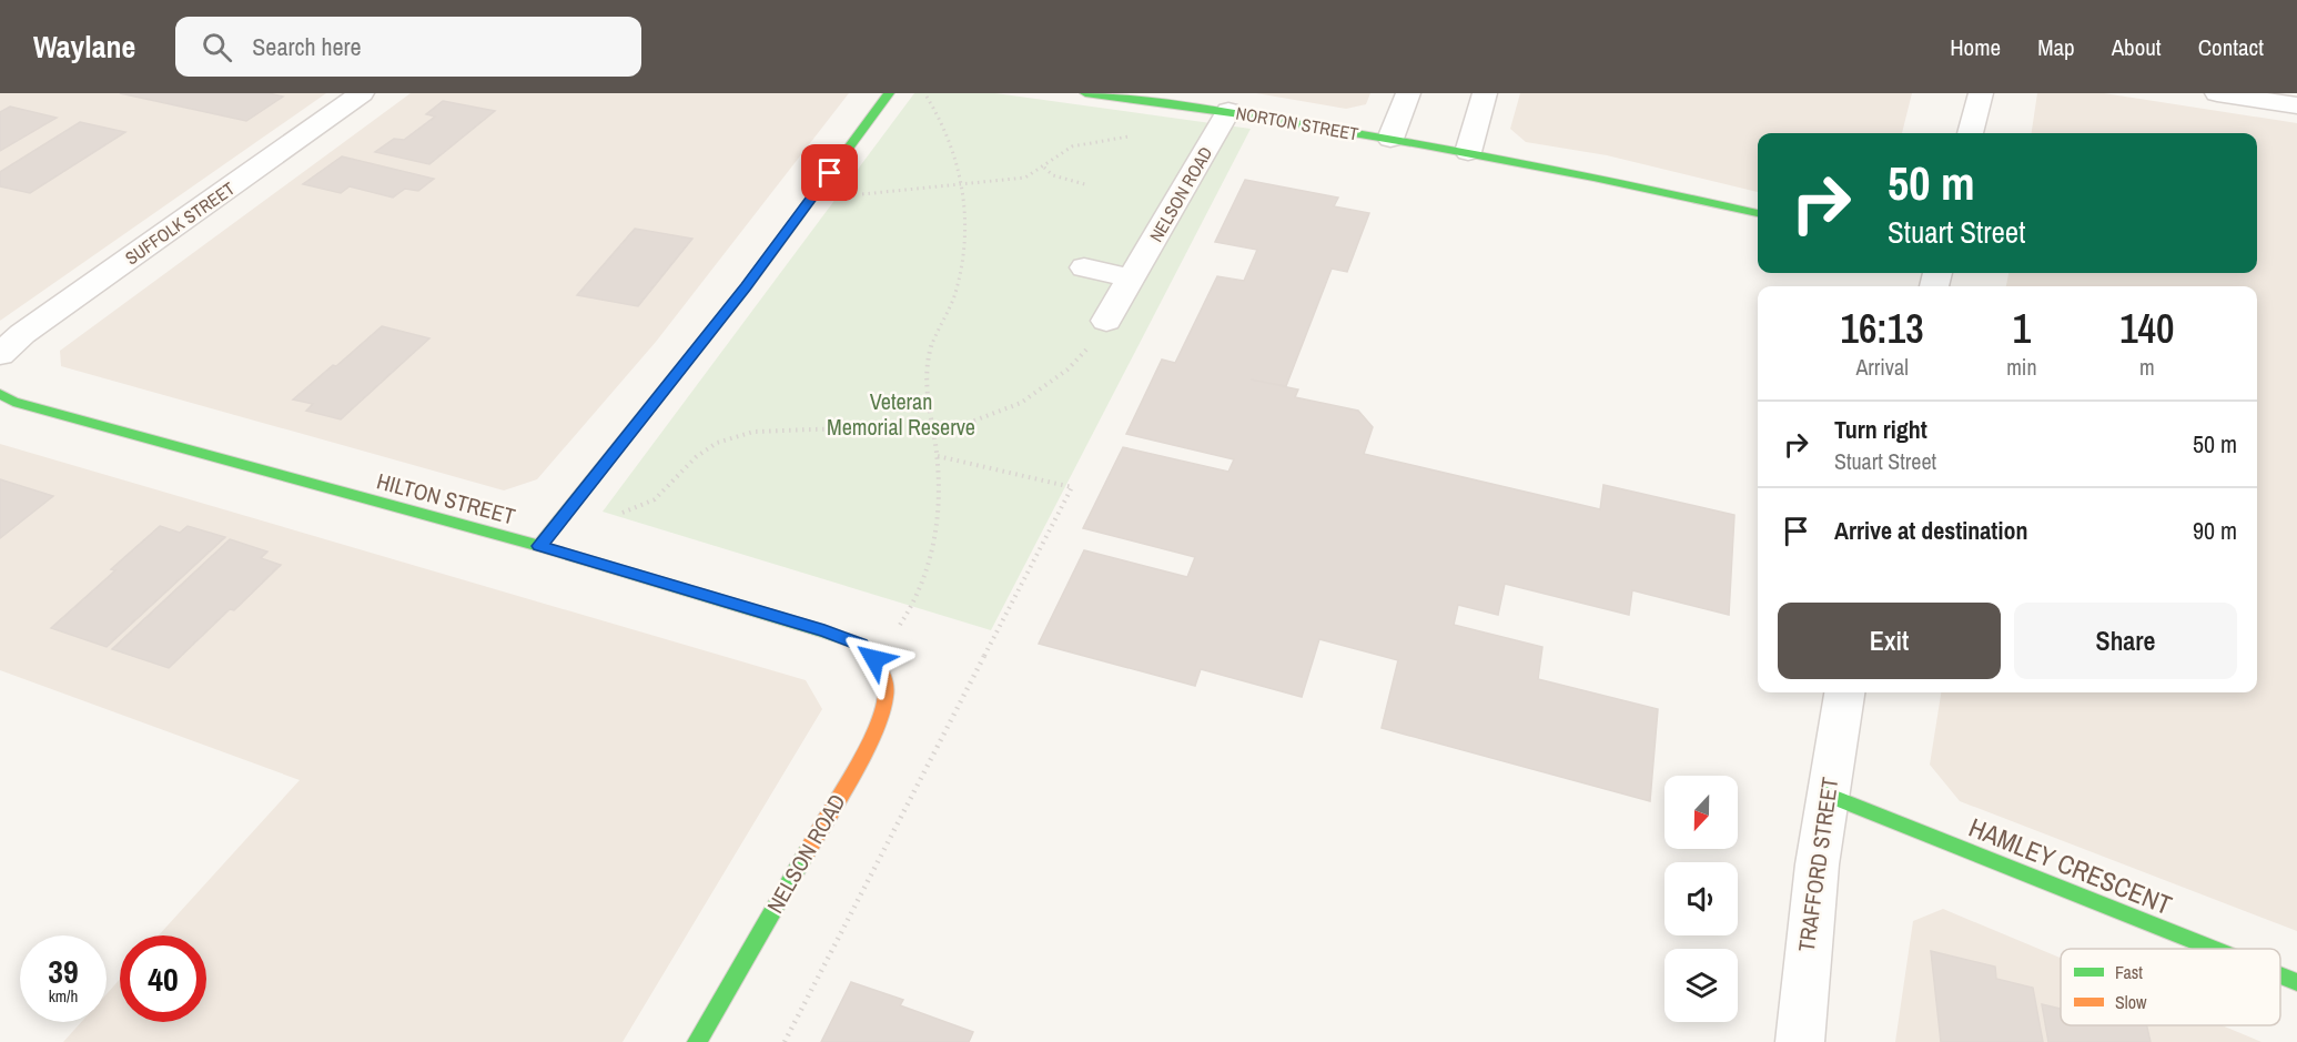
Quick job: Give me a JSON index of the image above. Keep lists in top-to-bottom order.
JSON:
{
  "streets": {
    "street": [
      "NORTON STREET",
      "NELSON ROAD",
      "SUFFOLK STREET",
      "HILTON STREET",
      "TRAFFORD STREET",
      "HAMLEY CRESCENT"
    ]
  },
  "crossings": [
    ["NORTON STREET", "NELSON ROAD"],
    ["NELSON ROAD", "HILTON STREET"],
    ["TRAFFORD STREET", "HAMLEY CRESCENT"]
  ],
  "parks": ["Veteran Memorial Reserve"],
  "legend": ["Fast", "Slow"],
  "north": "bottom",
  "page": {
    "header": "Waylane",
    "search": "Search here",
    "nav": [
      "Home",
      "Map",
      "About",
      "Contact"
    ],
    "turn": ["50 m", "Stuart Street"],
    "eta": [
      "16:13",
      "Arrival",
      "1",
      "min",
      "140",
      "m"
    ],
    "list": [
      {
        "name": "Turn right",
        "note": "Stuart Street",
        "value": "50 m"
      },
      {
        "name": "Arrive at destination",
        "value": "90 m"
      }
    ],
    "buttons": ["Exit", "Share"],
    "speed": "39 km/h",
    "limit": "40"
  }
}
